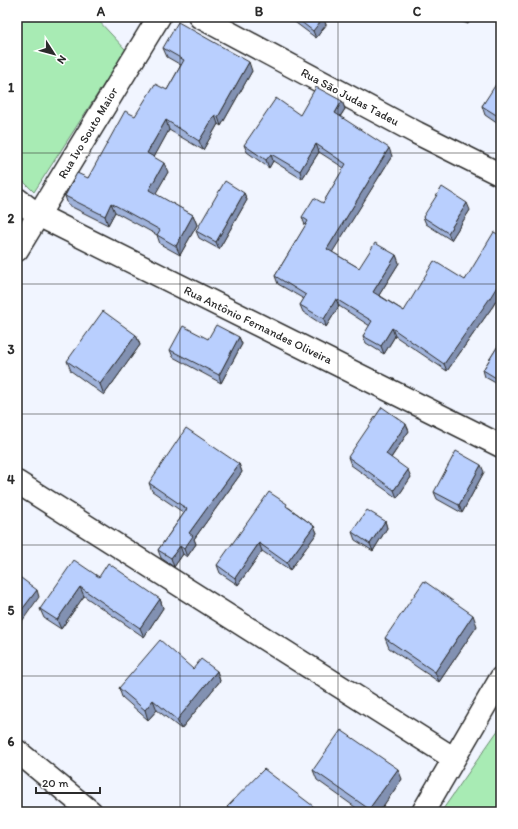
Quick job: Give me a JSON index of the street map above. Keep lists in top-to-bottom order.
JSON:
{
  "streets": {
    "street": ["Rua São Judas Tadeu", "Rua Ivo Souto Maior", "Rua Antônio Fernandes Oliveira"]
  },
  "crossings": [
    ["Rua Ivo Souto Maior", "Rua Antônio Fernandes Oliveira"]
  ],
  "scale_bar": "20 m",
  "north": "bottom right",
  "grid": {
    "columns": ["A", "B", "C"],
    "rows": [
      "1",
      "2",
      "3",
      "4",
      "5",
      "6"
    ]
  }
}
